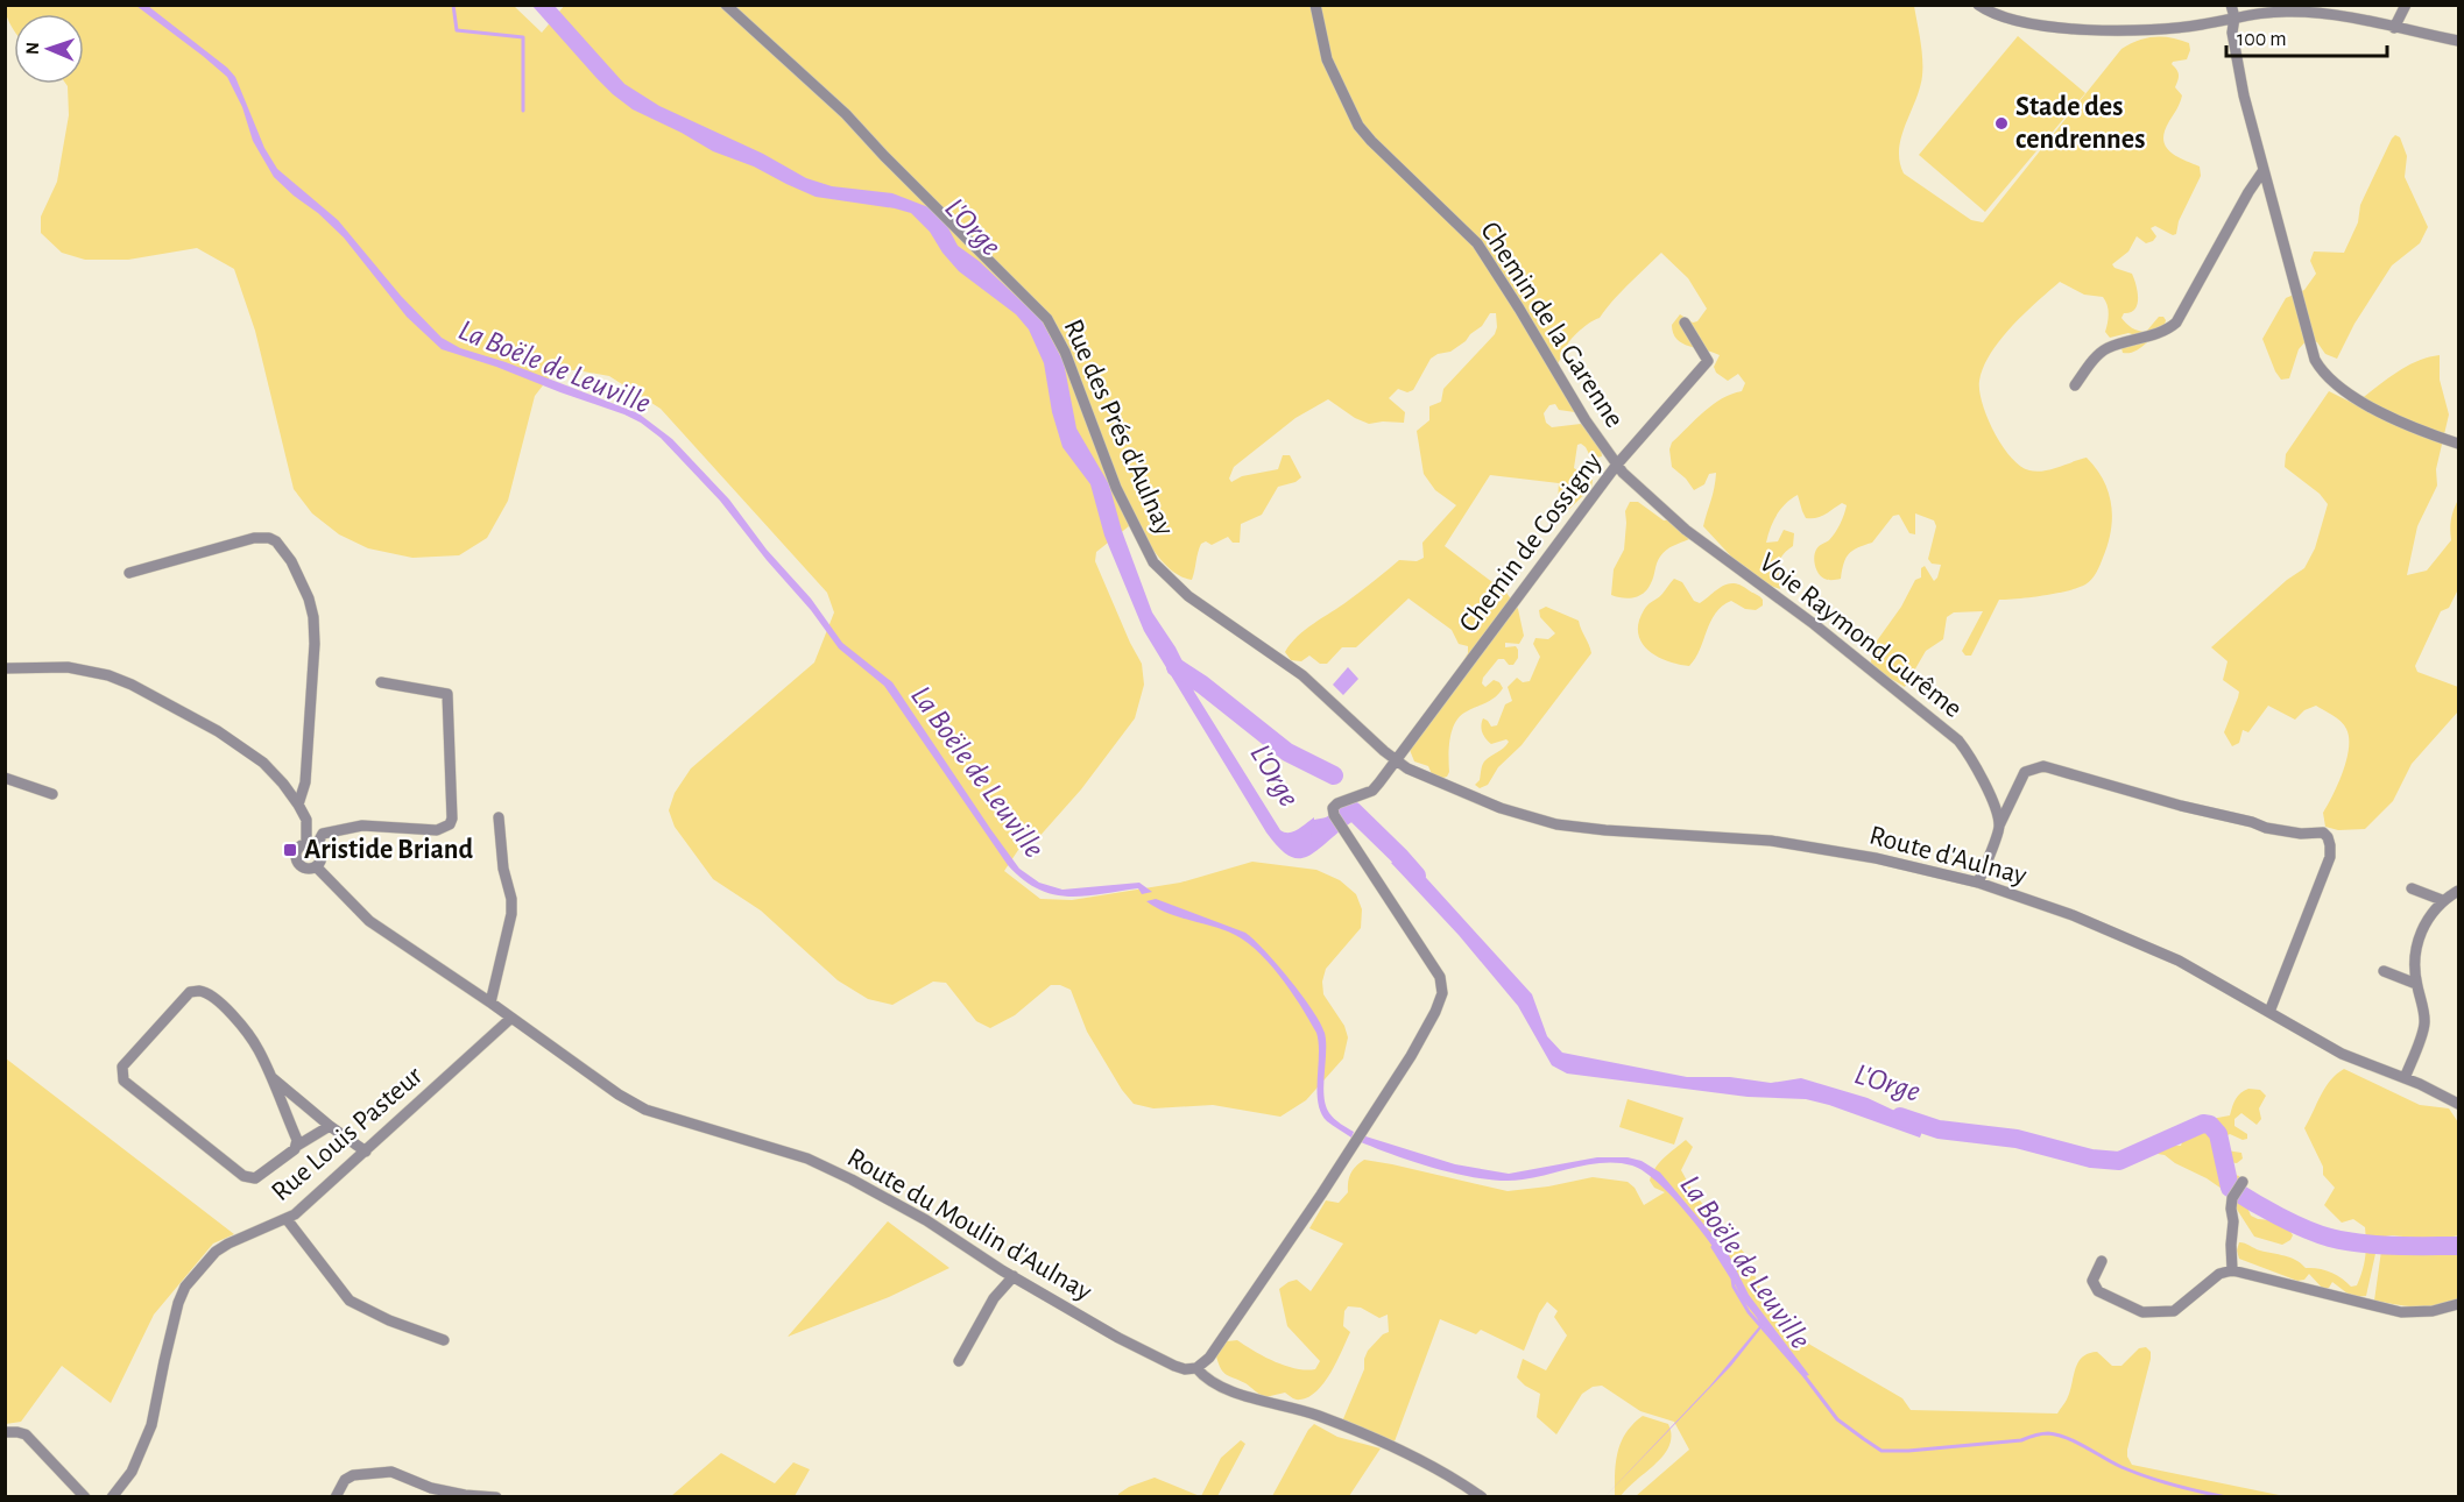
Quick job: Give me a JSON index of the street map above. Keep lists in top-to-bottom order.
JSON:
{
  "streets": {
    "street": [
      "Chemin de la Garenne",
      "Rue des Prés d'Aulnay",
      "Chemin de Cossigny",
      "Voie Raymond Gurême",
      "Route d'Aulnay",
      "Rue Louis Pasteur",
      "Route du Moulin d'Aulnay"
    ]
  },
  "crossings": [
    ["Chemin de la Garenne", "Chemin de Cossigny"],
    ["Chemin de la Garenne", "Voie Raymond Gurême"],
    ["Rue des Prés d'Aulnay", "Chemin de Cossigny"],
    ["Rue des Prés d'Aulnay", "Route d'Aulnay"],
    ["Chemin de Cossigny", "Voie Raymond Gurême"],
    ["Chemin de Cossigny", "Route d'Aulnay"],
    ["Chemin de Cossigny", "Route du Moulin d'Aulnay"],
    ["Rue Louis Pasteur", "Route du Moulin d'Aulnay"]
  ],
  "water": ["L'Orge", "La Boële de Leuville"],
  "places": {
    "other": ["Stade des cendrennes"],
    "transit": ["Aristide Briand"]
  },
  "scale_bar": "100 m",
  "north": "left"
}
